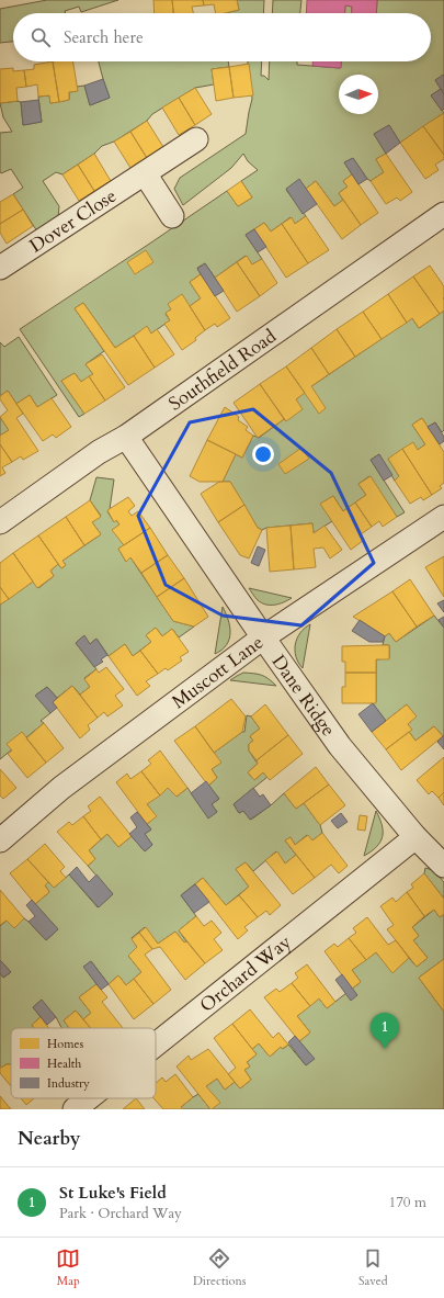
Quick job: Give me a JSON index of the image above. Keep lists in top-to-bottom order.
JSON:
{
  "streets": {
    "street": [
      "Dover Close",
      "Southfield Road",
      "Muscott Lane",
      "Dane Ridge",
      "Orchard Way"
    ]
  },
  "crossings": [
    ["Southfield Road", "Dane Ridge"],
    ["Muscott Lane", "Dane Ridge"],
    ["Dane Ridge", "Orchard Way"]
  ],
  "legend": ["Homes", "Health", "Industry"],
  "north": "right",
  "page": {
    "search": "Search here",
    "pins": "1",
    "heading": "Nearby",
    "list": [
      {
        "mark": "1",
        "name": "St Luke's Field",
        "note": "Park · Orchard Way",
        "value": "170 m"
      }
    ],
    "nav": ["Map", "Directions", "Saved"]
  }
}
